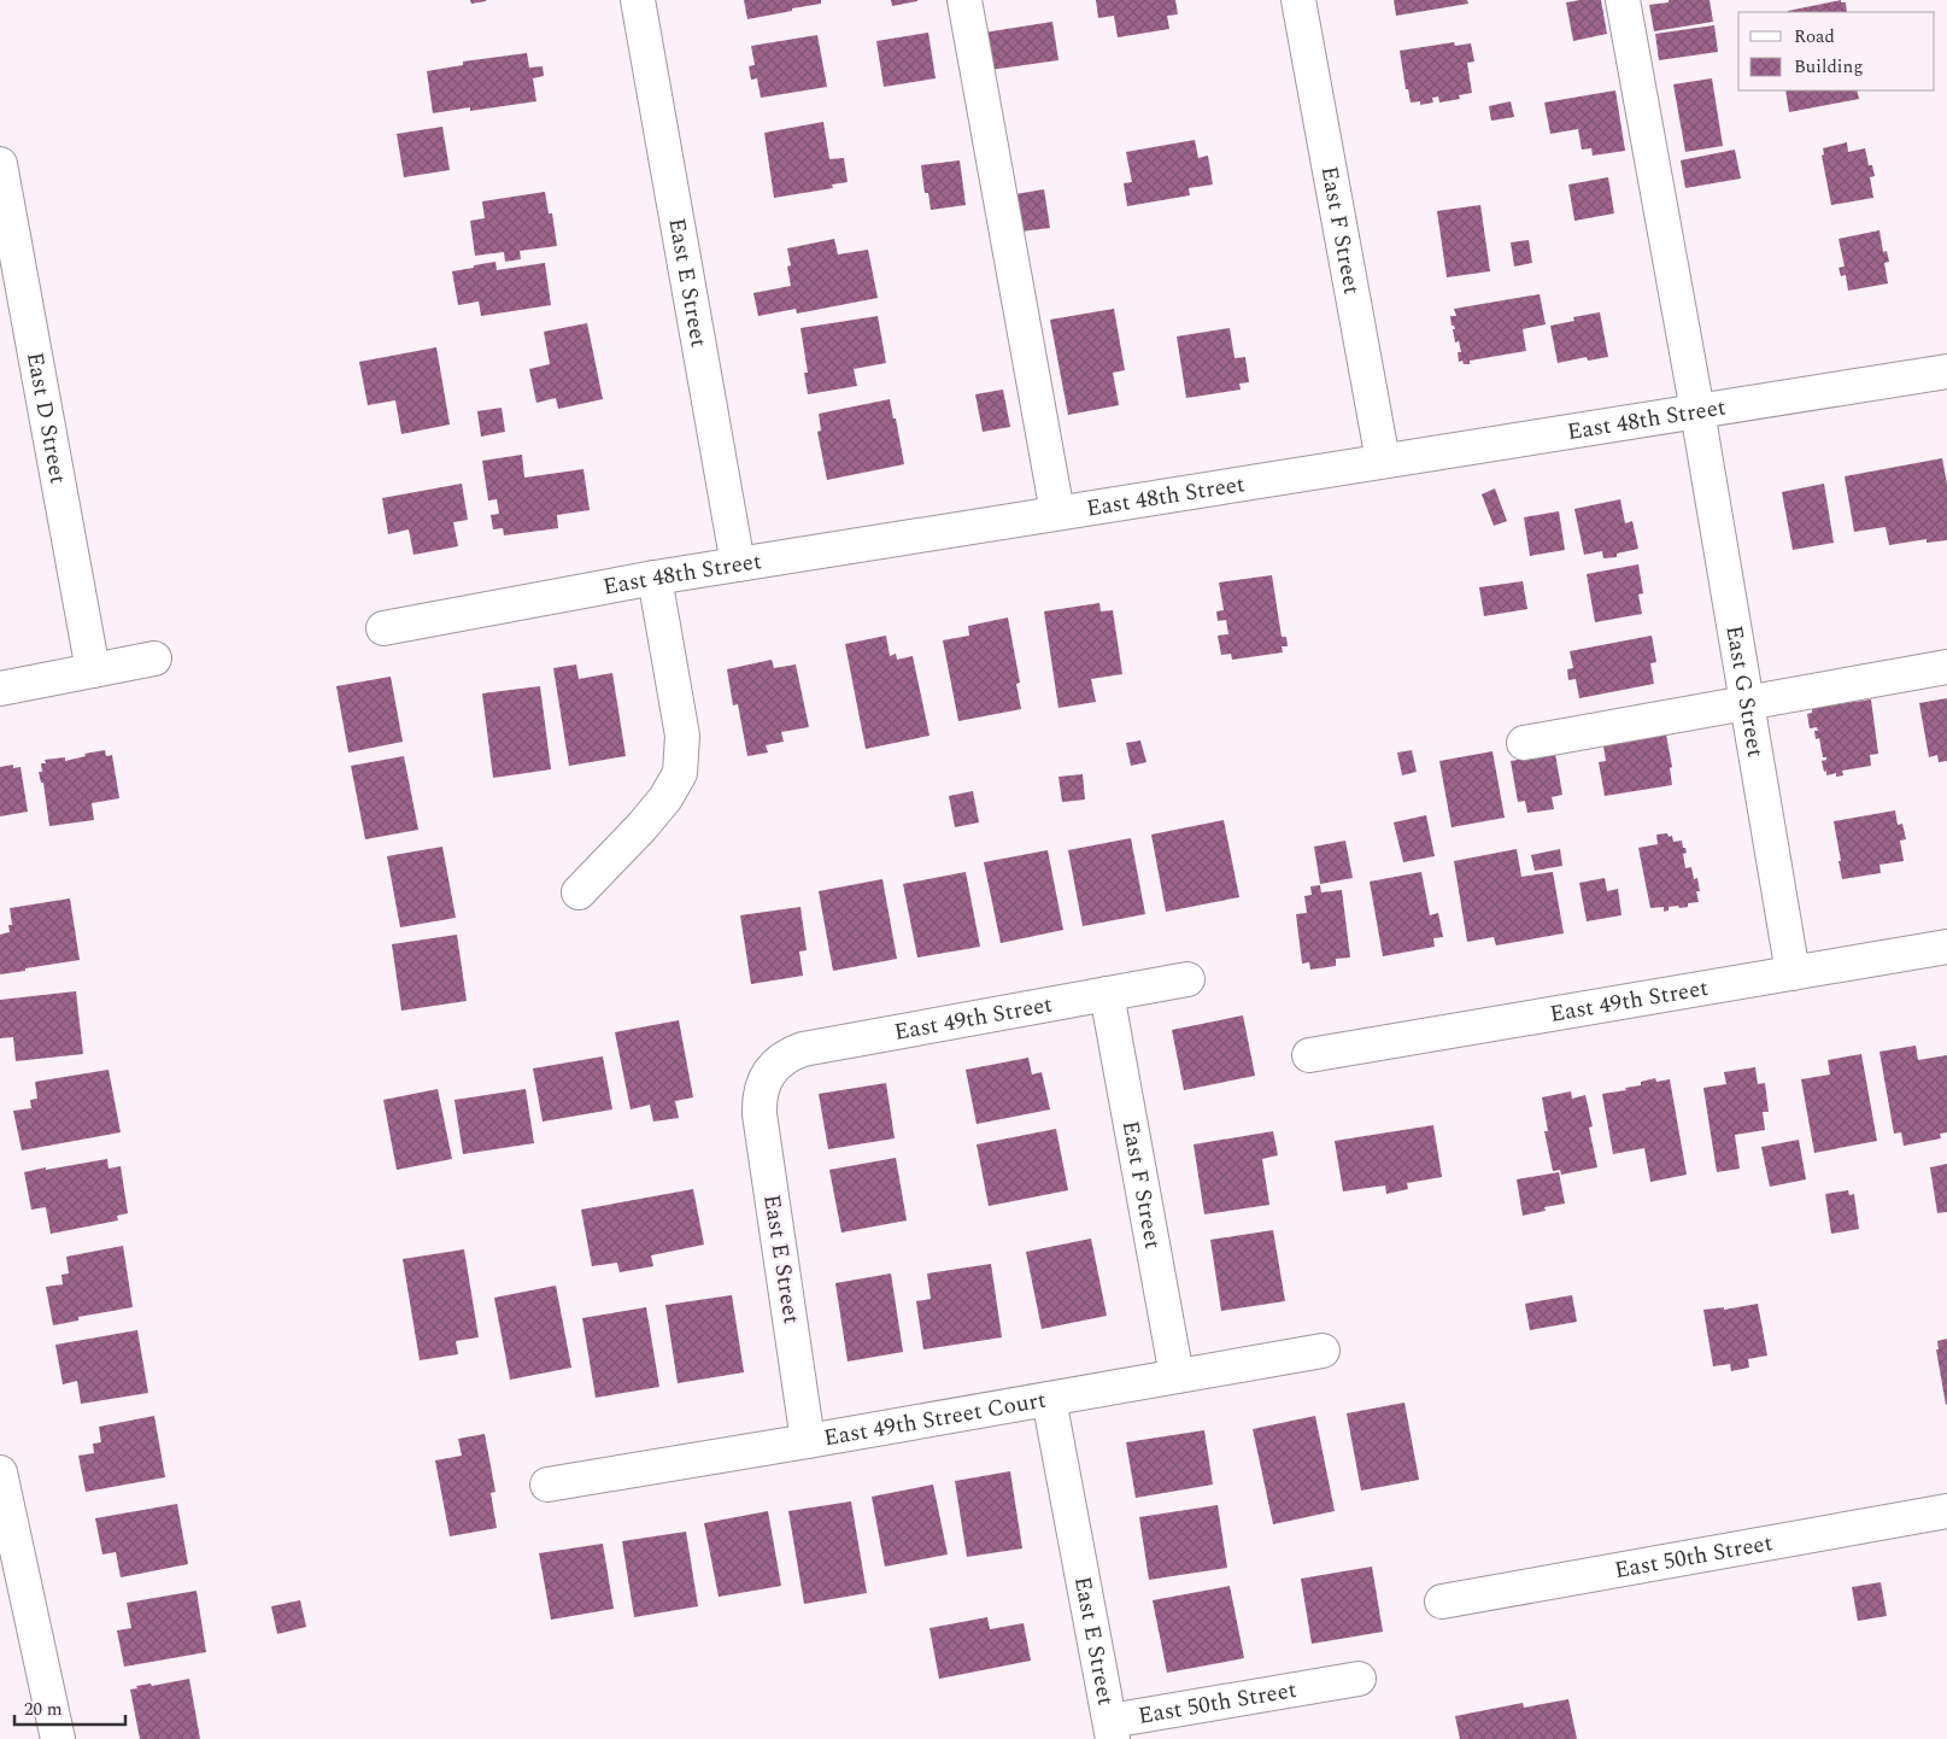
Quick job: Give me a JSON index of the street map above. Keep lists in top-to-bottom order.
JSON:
{
  "streets": {
    "street": [
      "East F Street",
      "East E Street",
      "East D Street",
      "East 48th Street",
      "East G Street",
      "East 49th Street",
      "East 49th Street Court",
      "East 50th Street"
    ]
  },
  "crossings": [
    ["East F Street", "East 48th Street"],
    ["East F Street", "East 49th Street"],
    ["East F Street", "East 49th Street Court"],
    ["East E Street", "East 48th Street"],
    ["East E Street", "East 49th Street"],
    ["East E Street", "East 49th Street Court"],
    ["East E Street", "East 50th Street"],
    ["East 48th Street", "East G Street"],
    ["East G Street", "East 49th Street"]
  ],
  "legend": ["Road", "Building"],
  "scale_bar": "20 m"
}
